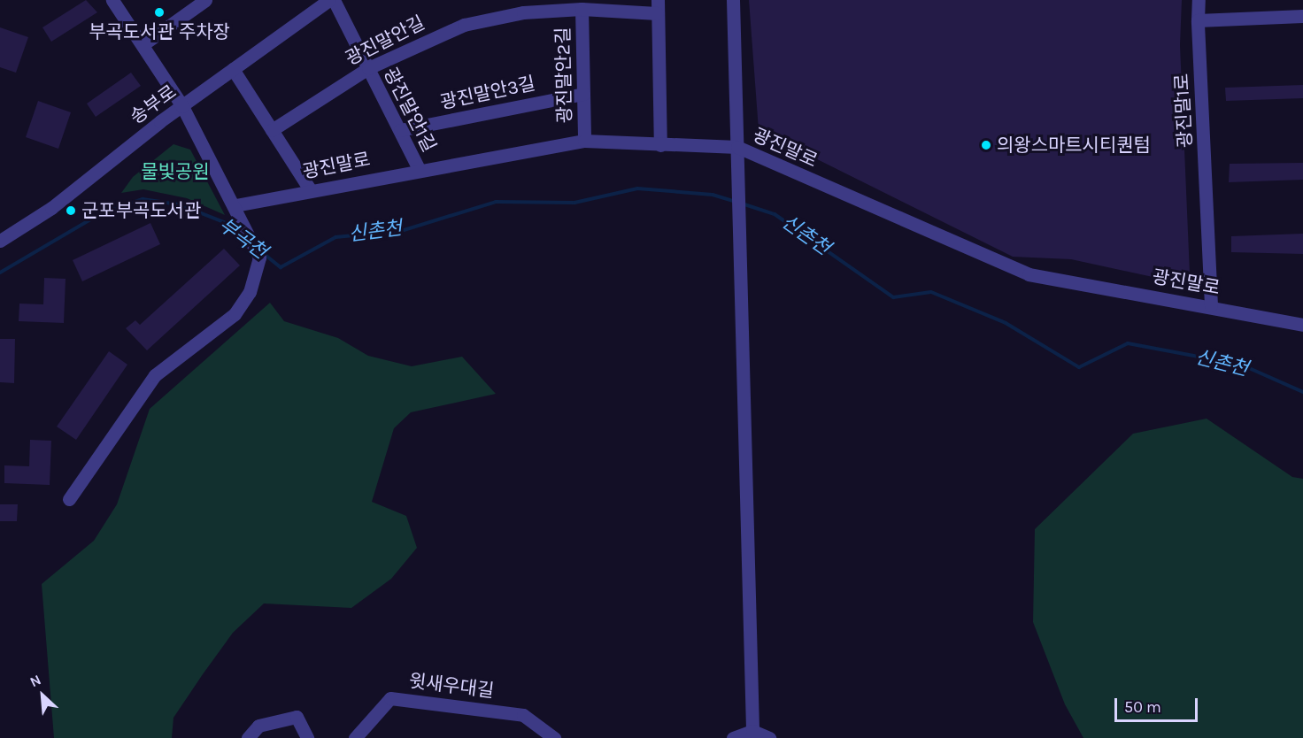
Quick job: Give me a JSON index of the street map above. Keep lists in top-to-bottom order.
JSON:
{
  "streets": {
    "street": [
      "광진말안길",
      "광진말안2길",
      "광진말안3길",
      "송부로",
      "광진말안1길",
      "광진말1로",
      "광진말로",
      "윗새우대길"
    ]
  },
  "crossings": [
    ["광진말안길", "광진말안2길"],
    ["광진말안길", "광진말안1길"],
    ["광진말안길", "광진말로"],
    ["광진말안2길", "광진말안3길"],
    ["광진말안2길", "광진말로"],
    ["광진말안3길", "광진말안1길"],
    ["송부로", "광진말안1길"],
    ["광진말안1길", "광진말로"],
    ["광진말1로", "광진말로"]
  ],
  "water": ["신촌천", "부곡천"],
  "parks": ["물빛공원"],
  "places": ["부곡도서관 주차장", "의왕스마트시티퀀텀", "군포부곡도서관"],
  "scale_bar": "50 m",
  "north": "top left"
}
